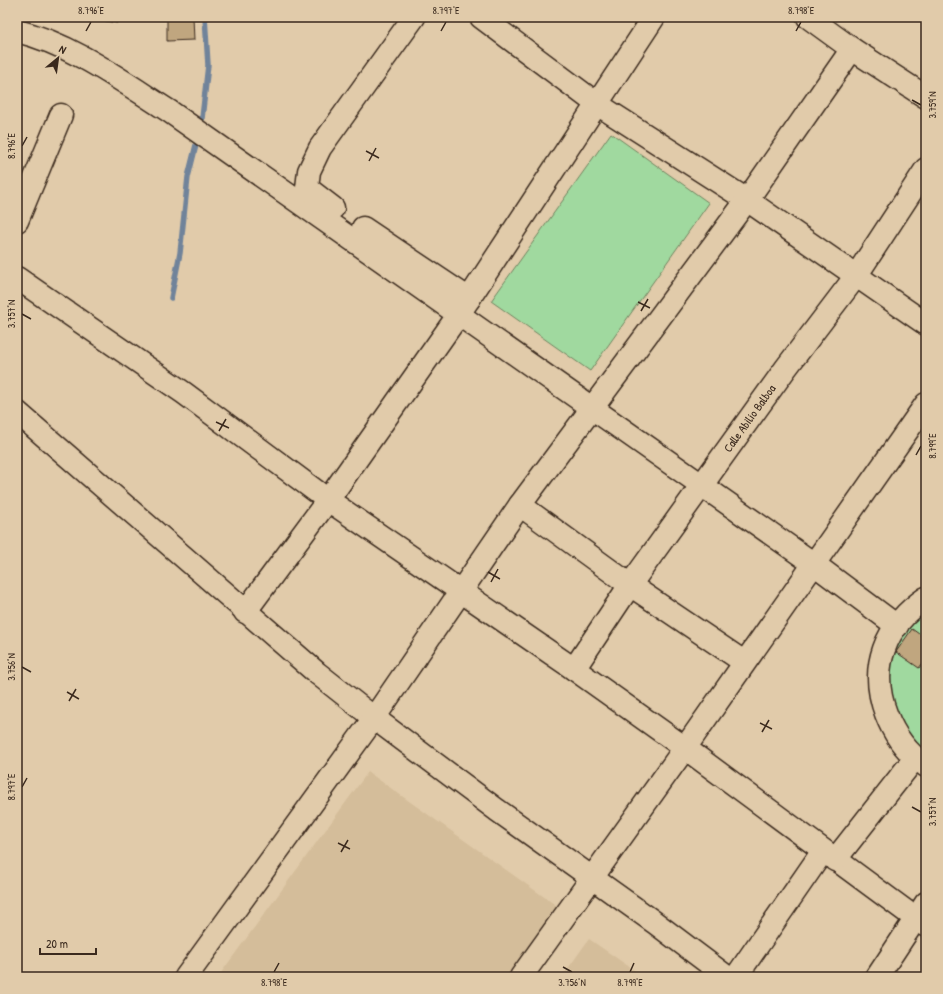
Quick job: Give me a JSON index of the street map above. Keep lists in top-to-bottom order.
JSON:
{
  "streets": {
    "street": ["Calle Abilio Balboa"]
  },
  "scale_bar": "20 m",
  "north": "top right",
  "coordinates": [
    "8.796°E",
    "8.797°E",
    "8.798°E",
    "3.759°N",
    "3.757°N",
    "8.799°E",
    "3.756°N"
  ]
}
